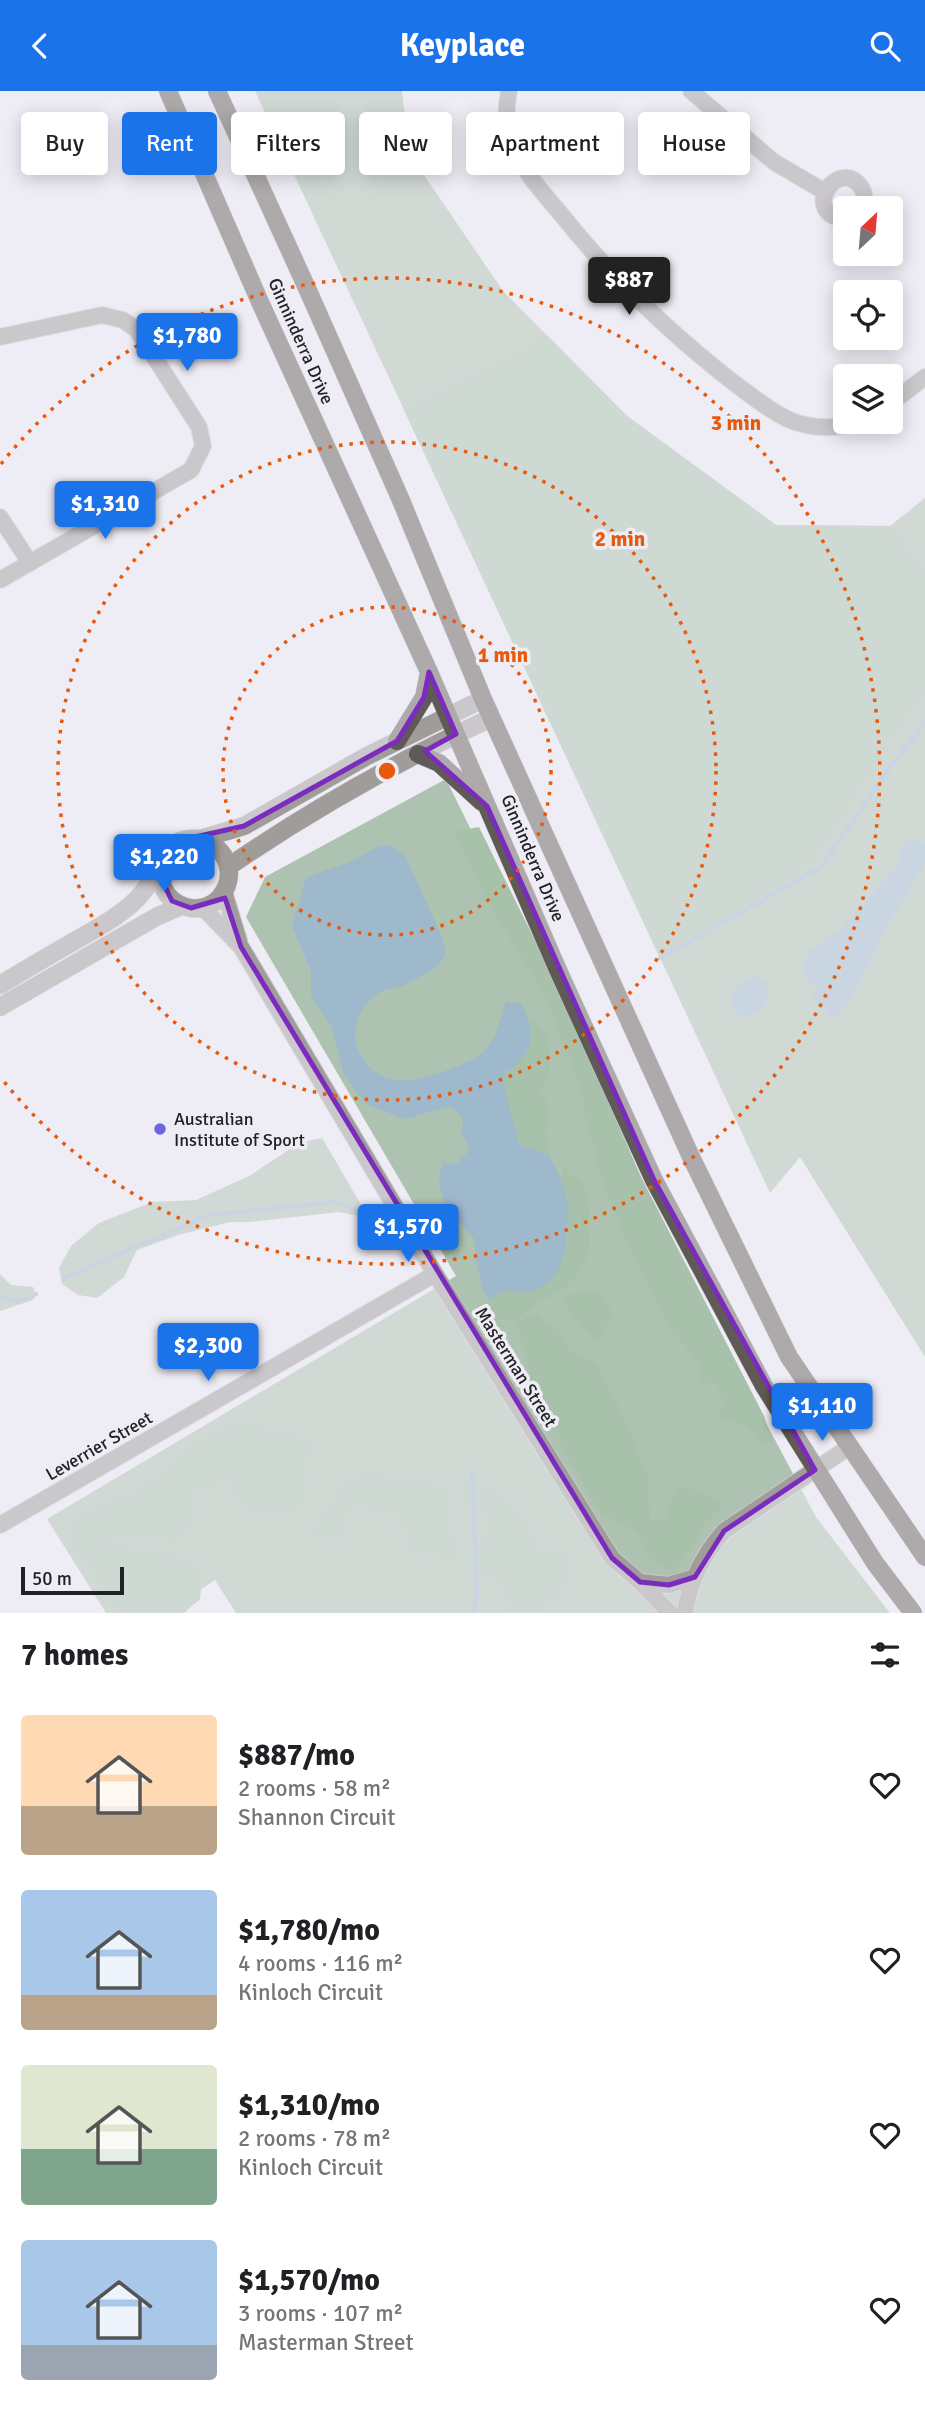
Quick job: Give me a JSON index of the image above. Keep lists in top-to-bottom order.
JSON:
{
  "streets": {
    "main road": ["Ginninderra Drive"],
    "street": ["Masterman Street", "Leverrier Street"]
  },
  "crossings": [
    ["Masterman Street", "Leverrier Street"]
  ],
  "places": ["Australian Institute of Sport"],
  "scale_bar": "50 m",
  "north": "top right",
  "page": {
    "header": "Keyplace",
    "chip": [
      "Buy",
      "Rent",
      "Filters",
      "New",
      "Apartment",
      "House"
    ],
    "price": [
      "$887",
      "$1,780",
      "$1,310",
      "$1,220",
      "$1,570",
      "$2,300",
      "$1,110"
    ],
    "scale": "50 m",
    "heading": "7 homes",
    "list": [
      {
        "name": "$887/mo",
        "note": "2 rooms · 58 m² · Shannon Circuit"
      },
      {
        "name": "$1,780/mo",
        "note": "4 rooms · 116 m² · Kinloch Circuit"
      },
      {
        "name": "$1,310/mo",
        "note": "2 rooms · 78 m² · Kinloch Circuit"
      },
      {
        "name": "$1,570/mo",
        "note": "3 rooms · 107 m² · Masterman Street"
      }
    ]
  },
  "rings": ["3 min", "2 min", "1 min"]
}
